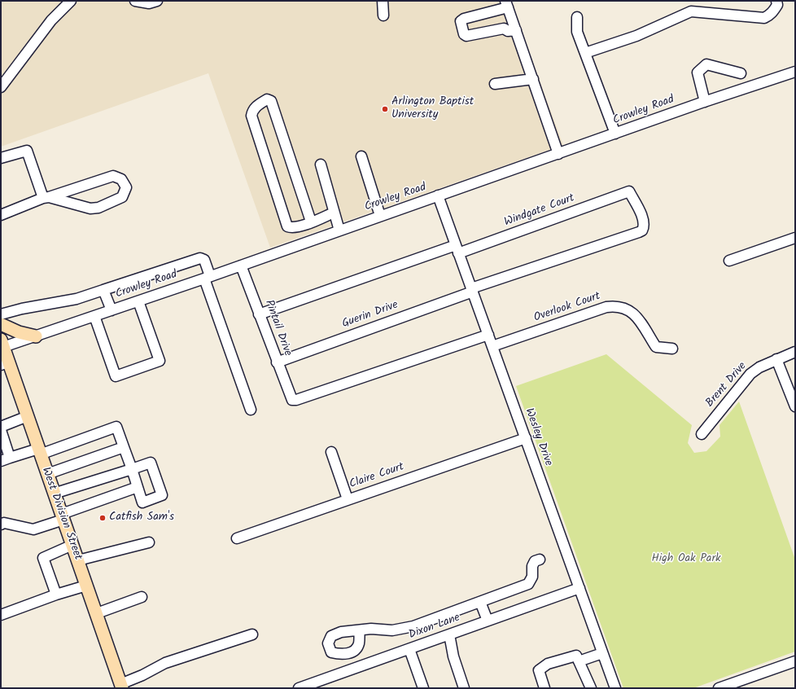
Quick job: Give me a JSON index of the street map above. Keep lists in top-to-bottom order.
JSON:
{
  "streets": {
    "main road": ["West Division Street"],
    "street": [
      "Crowley Road",
      "Windgate Court",
      "Overlook Court",
      "Guerin Drive",
      "Pintail Drive",
      "Brent Drive",
      "Wesley Drive",
      "Claire Court",
      "Dixon Lane"
    ]
  },
  "crossings": [
    ["Crowley Road", "Pintail Drive"],
    ["Crowley Road", "Wesley Drive"],
    ["Crowley Road", "West Division Street"],
    ["Windgate Court", "Guerin Drive"],
    ["Windgate Court", "Pintail Drive"],
    ["Windgate Court", "Wesley Drive"],
    ["Overlook Court", "Wesley Drive"],
    ["Guerin Drive", "Pintail Drive"],
    ["Guerin Drive", "Wesley Drive"],
    ["Pintail Drive", "Wesley Drive"],
    ["Wesley Drive", "Claire Court"],
    ["Wesley Drive", "Dixon Lane"]
  ],
  "parks": ["High Oak Park"],
  "places": ["Arlington Baptist University", "Catfish Sam's"]
}
